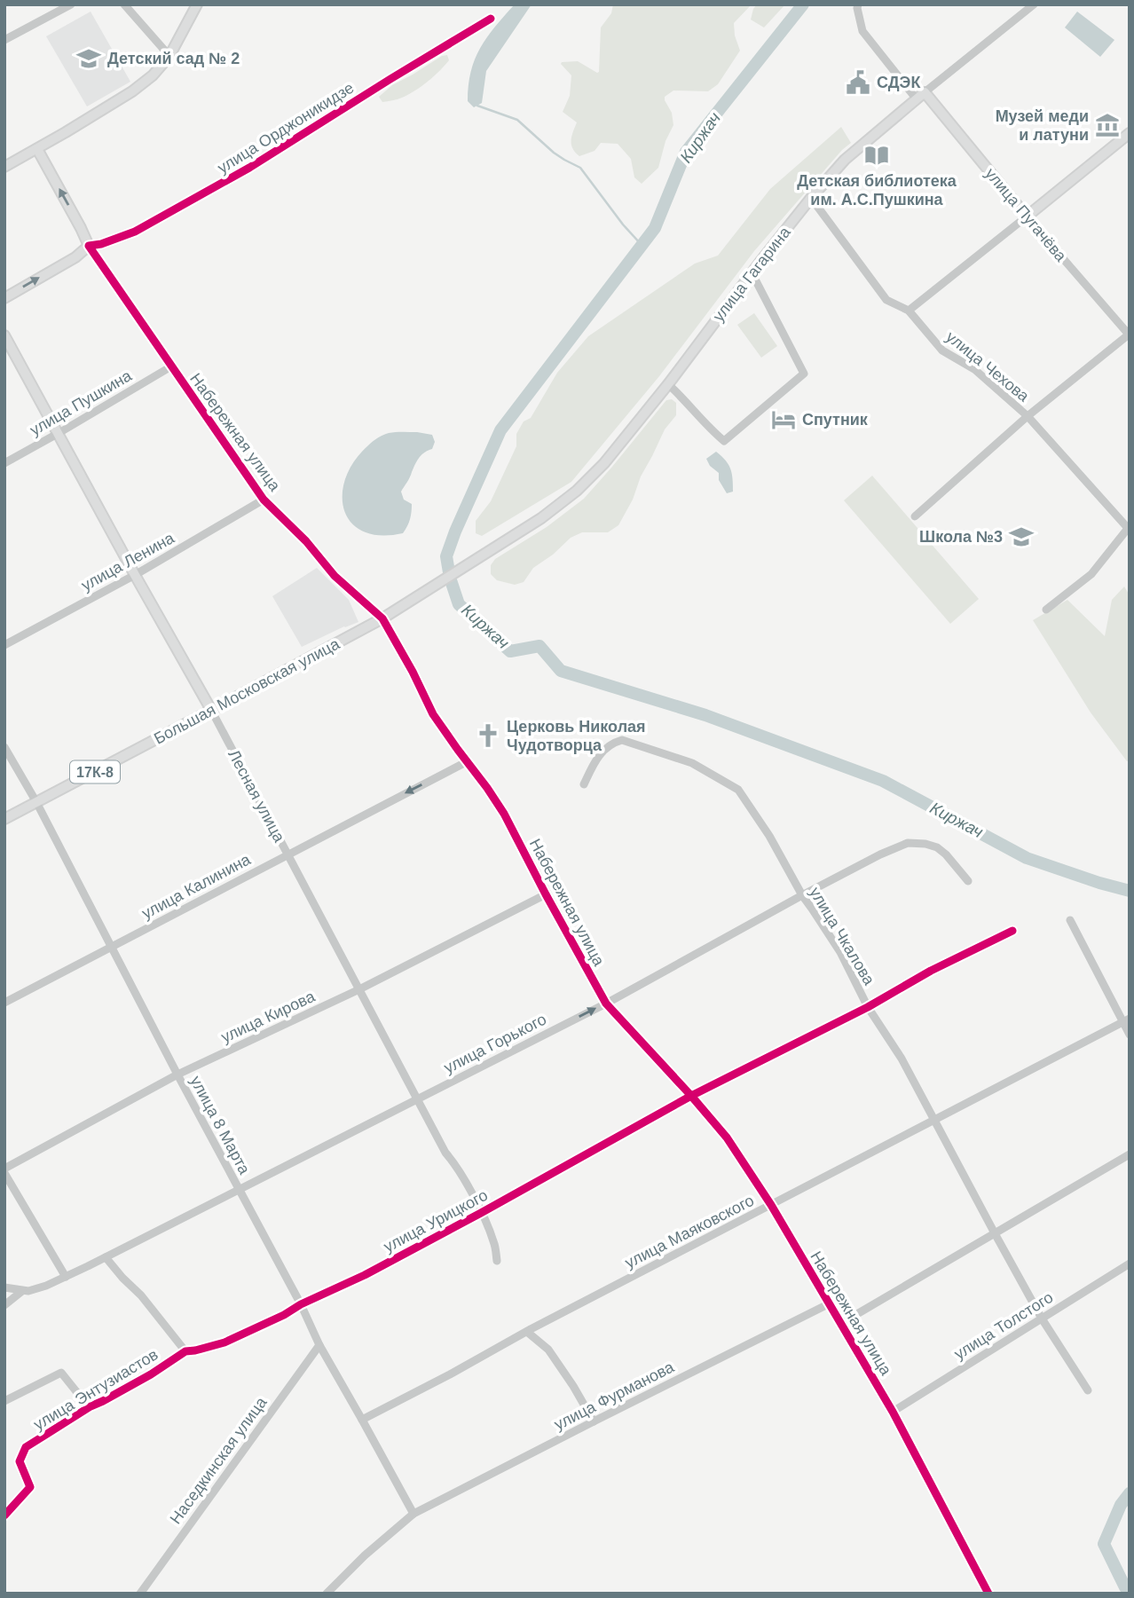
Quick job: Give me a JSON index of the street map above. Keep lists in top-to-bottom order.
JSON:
{
  "streets": {
    "main road": [
      "улица Орджоникидзе",
      "улица Пугачёва",
      "улица Гагарина",
      "Набережная улица",
      "Большая Московская улица",
      "17К-8",
      "Лесная улица"
    ],
    "street": [
      "улица Чехова",
      "улица Пушкина",
      "улица Ленина",
      "улица Калинина",
      "улица Чкалова",
      "улица Кирова",
      "улица Горького",
      "улица 8 Марта",
      "улица Урицкого",
      "улица Маяковского",
      "улица Толстого",
      "улица Энтузиастов",
      "улица Фурманова",
      "Наседкинская улица"
    ]
  },
  "crossings": [
    ["улица Орджоникидзе", "Набережная улица"],
    ["улица Пугачёва", "улица Гагарина"],
    ["улица Гагарина", "улица Чехова"],
    ["улица Гагарина", "Большая Московская улица"],
    ["улица Пушкина", "Набережная улица"],
    ["улица Пушкина", "Лесная улица"],
    ["Набережная улица", "улица Ленина"],
    ["Набережная улица", "Большая Московская улица"],
    ["Набережная улица", "улица Калинина"],
    ["Набережная улица", "улица Кирова"],
    ["Набережная улица", "улица Горького"],
    ["Набережная улица", "улица Урицкого"],
    ["Набережная улица", "улица Маяковского"],
    ["Набережная улица", "улица Толстого"],
    ["Набережная улица", "улица Фурманова"],
    ["улица Ленина", "Лесная улица"],
    ["Большая Московская улица", "Лесная улица"],
    ["Большая Московская улица", "улица 8 Марта"],
    ["Лесная улица", "улица Калинина"],
    ["Лесная улица", "улица Кирова"],
    ["Лесная улица", "улица Горького"],
    ["Лесная улица", "улица Урицкого"],
    ["улица Калинина", "улица 8 Марта"],
    ["улица Чкалова", "улица Горького"],
    ["улица Чкалова", "улица Урицкого"],
    ["улица Чкалова", "улица Маяковского"],
    ["улица Чкалова", "улица Толстого"],
    ["улица Кирова", "улица 8 Марта"],
    ["улица Горького", "улица 8 Марта"],
    ["улица 8 Марта", "улица Урицкого"],
    ["улица 8 Марта", "улица Маяковского"],
    ["улица 8 Марта", "улица Фурманова"],
    ["улица 8 Марта", "Наседкинская улица"],
    ["улица Урицкого", "улица Энтузиастов"]
  ],
  "one_way": ["улица Калинина"],
  "water": ["Киржач"],
  "places": {
    "school or university": ["Детский сад № 2", "Школа №3"],
    "public building": ["СДЭК"],
    "museum": ["Музей меди и латуни"],
    "library": ["Детская библиотека им. А.С.Пушкина"],
    "hotel": ["Спутник"],
    "church": ["Церковь Николая Чудотворца"]
  }
}
